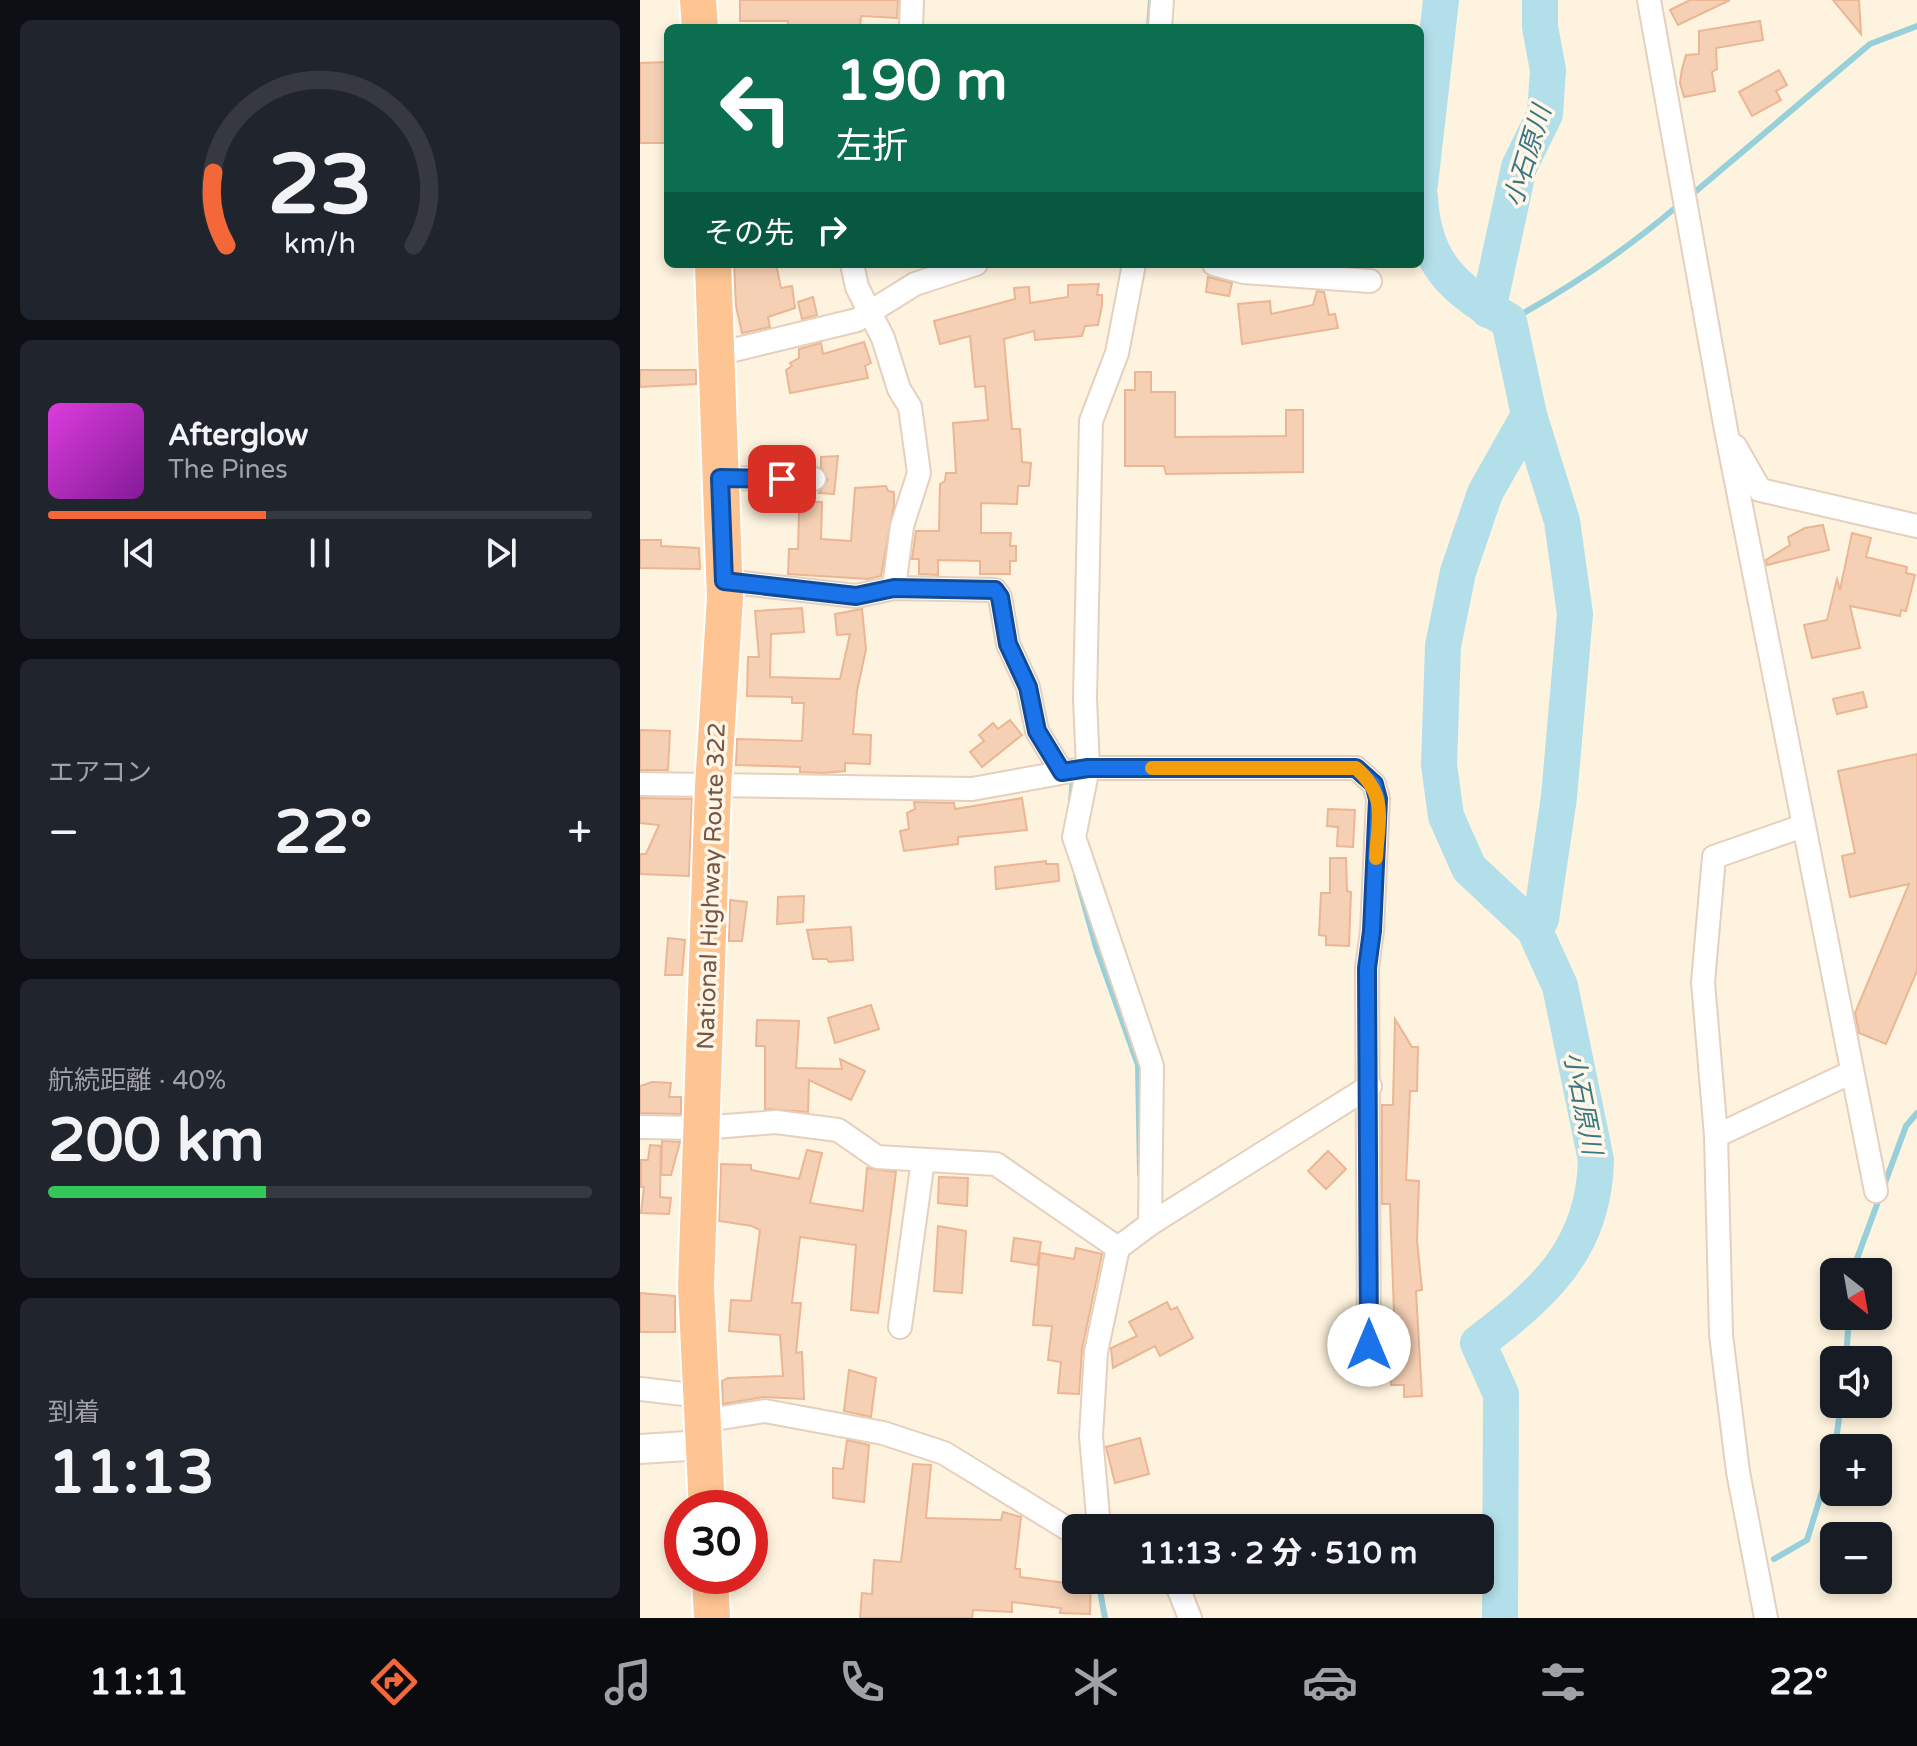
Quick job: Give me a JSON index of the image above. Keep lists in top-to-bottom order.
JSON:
{
  "streets": {
    "highway": ["National Highway Route 322"]
  },
  "water": ["小石原川"],
  "north": "bottom right",
  "page": {
    "turn": ["190 m", "左折"],
    "then": "その先",
    "song": ["Afterglow", "The Pines"],
    "tile": [
      "エアコン",
      ["航続距離 · 40%", "200 km"],
      ["到着", "11:13"]
    ],
    "heat": ["−", "22°", "+"],
    "map_buttons": ["+", "−"],
    "limit": "30",
    "trip": "11:13 · 2 分 · 510 m",
    "tabs": ["11:11", "22°"],
    "gauge": ["23", "km/h"]
  }
}
